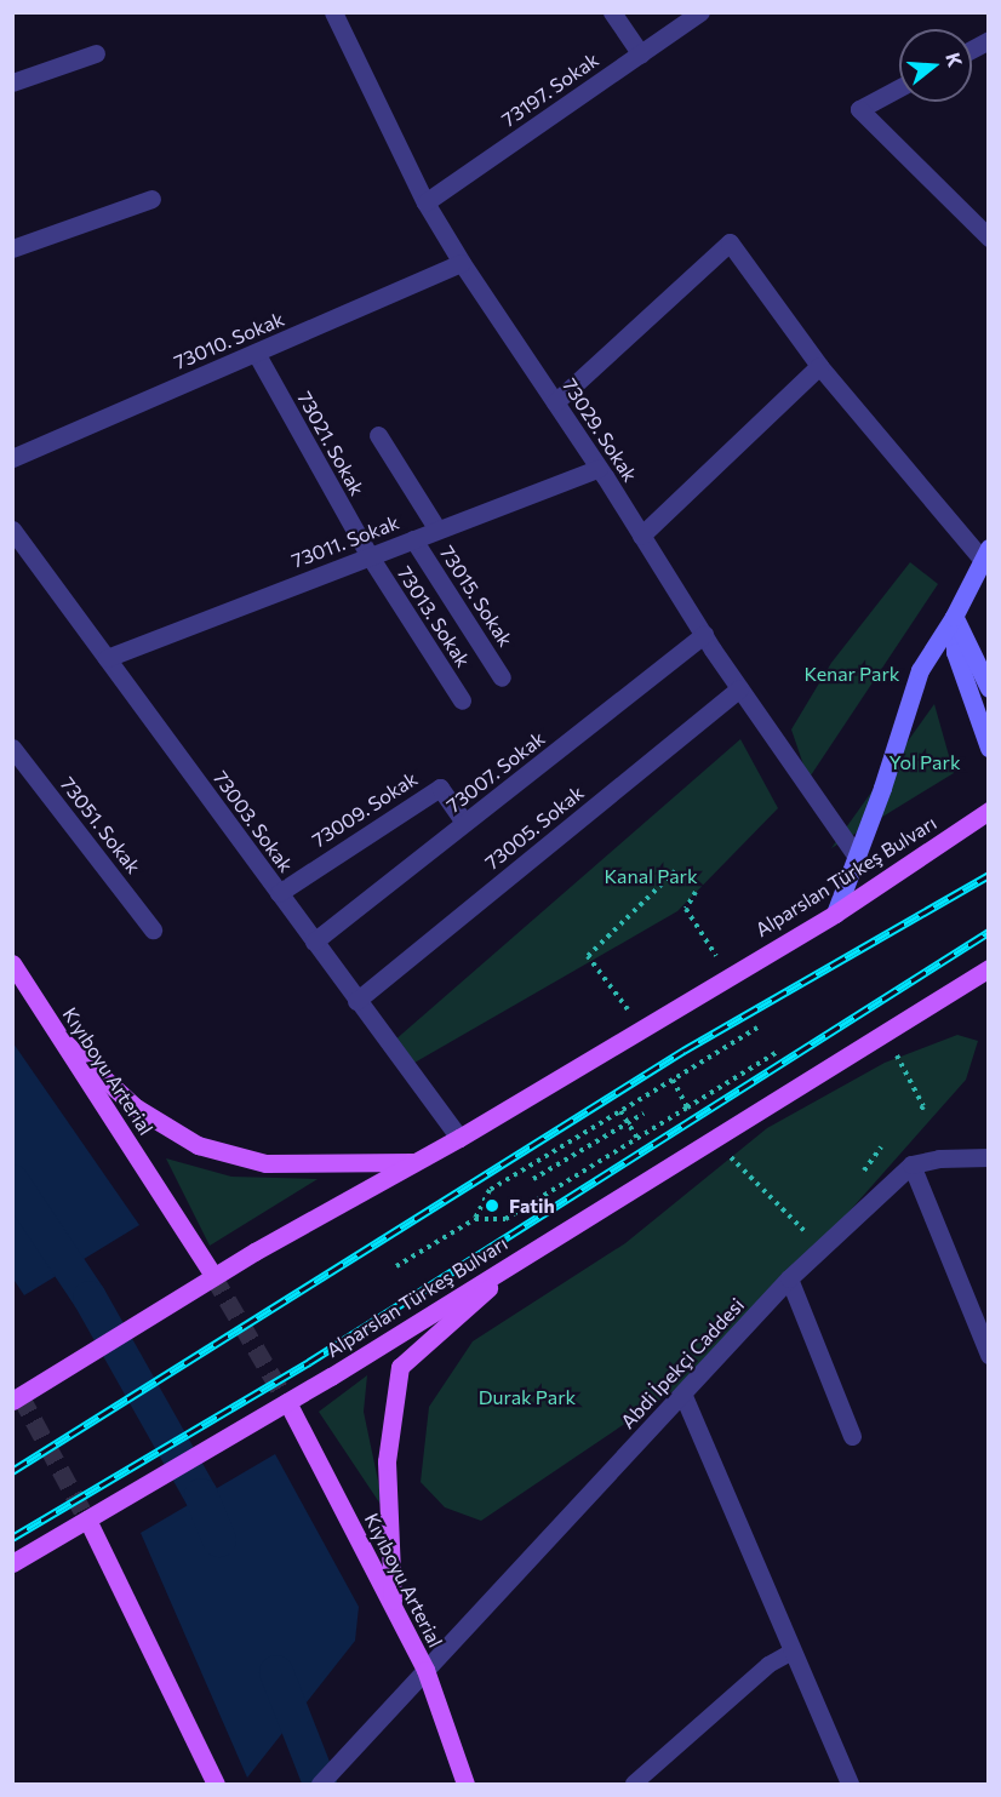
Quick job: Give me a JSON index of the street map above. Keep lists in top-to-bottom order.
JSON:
{
  "streets": {
    "main road": ["Alparslan Türkeş Bulvarı", "Kıyıboyu Arterial"],
    "street": [
      "73197. Sokak",
      "73010. Sokak",
      "73029. Sokak",
      "73021. Sokak",
      "73011. Sokak",
      "73015. Sokak",
      "73013. Sokak",
      "73007. Sokak",
      "73009. Sokak",
      "73003. Sokak",
      "73051. Sokak",
      "73005. Sokak",
      "Abdi İpekçi Caddesi"
    ]
  },
  "crossings": [
    ["73197. Sokak", "73029. Sokak"],
    ["73010. Sokak", "73029. Sokak"],
    ["73010. Sokak", "73021. Sokak"],
    ["73029. Sokak", "73011. Sokak"],
    ["73029. Sokak", "73007. Sokak"],
    ["73029. Sokak", "73005. Sokak"],
    ["73021. Sokak", "73011. Sokak"],
    ["73021. Sokak", "73013. Sokak"],
    ["73011. Sokak", "73015. Sokak"],
    ["73011. Sokak", "73013. Sokak"],
    ["73011. Sokak", "73003. Sokak"],
    ["73007. Sokak", "73009. Sokak"],
    ["73007. Sokak", "73003. Sokak"],
    ["73009. Sokak", "73003. Sokak"],
    ["73003. Sokak", "73005. Sokak"],
    ["73003. Sokak", "Alparslan Türkeş Bulvarı"],
    ["Alparslan Türkeş Bulvarı", "Kıyıboyu Arterial"],
    ["Kıyıboyu Arterial", "Abdi İpekçi Caddesi"]
  ],
  "parks": [
    "Kenar Park",
    "Yol Park",
    "Kanal Park",
    "Durak Park"
  ],
  "places": ["Fatih"],
  "north": "right"
}
